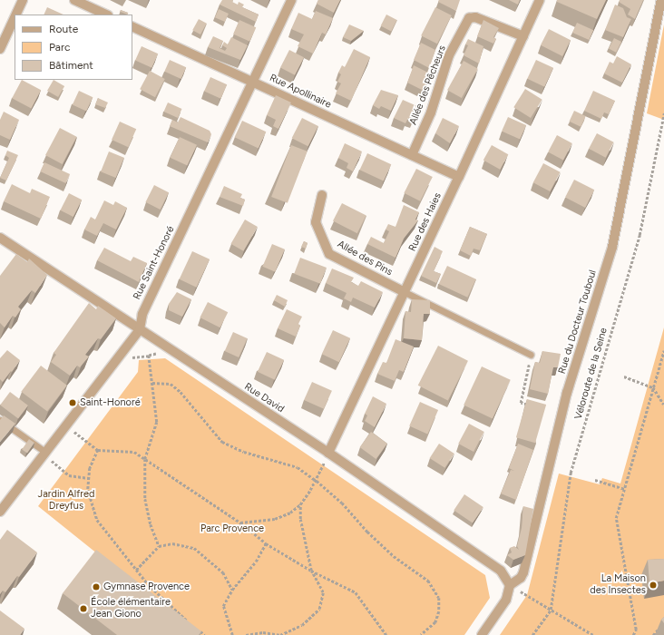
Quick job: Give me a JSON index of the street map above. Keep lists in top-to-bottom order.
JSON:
{
  "streets": {
    "street": [
      "Allée des Pêcheurs",
      "Rue Apollinaire",
      "Rue des Haies",
      "Allée des Pins",
      "Rue Saint-Honoré",
      "Rue du Docteur Touboul",
      "Rue David"
    ],
    "path": ["Véloroute de la Seine"]
  },
  "crossings": [
    ["Allée des Pêcheurs", "Rue Apollinaire"],
    ["Allée des Pêcheurs", "Rue des Haies"],
    ["Rue Apollinaire", "Rue des Haies"],
    ["Rue Apollinaire", "Rue Saint-Honoré"],
    ["Rue des Haies", "Allée des Pins"],
    ["Rue des Haies", "Rue David"],
    ["Rue Saint-Honoré", "Rue David"],
    ["Rue du Docteur Touboul", "Rue David"]
  ],
  "parks": ["Jardin Alfred Dreyfus", "Parc Provence"],
  "places": [
    "Saint-Honoré",
    "La Maison des Insectes",
    "Gymnase Provence",
    "École élémentaire Jean Giono"
  ],
  "legend": ["Route", "Parc", "Bâtiment"]
}
